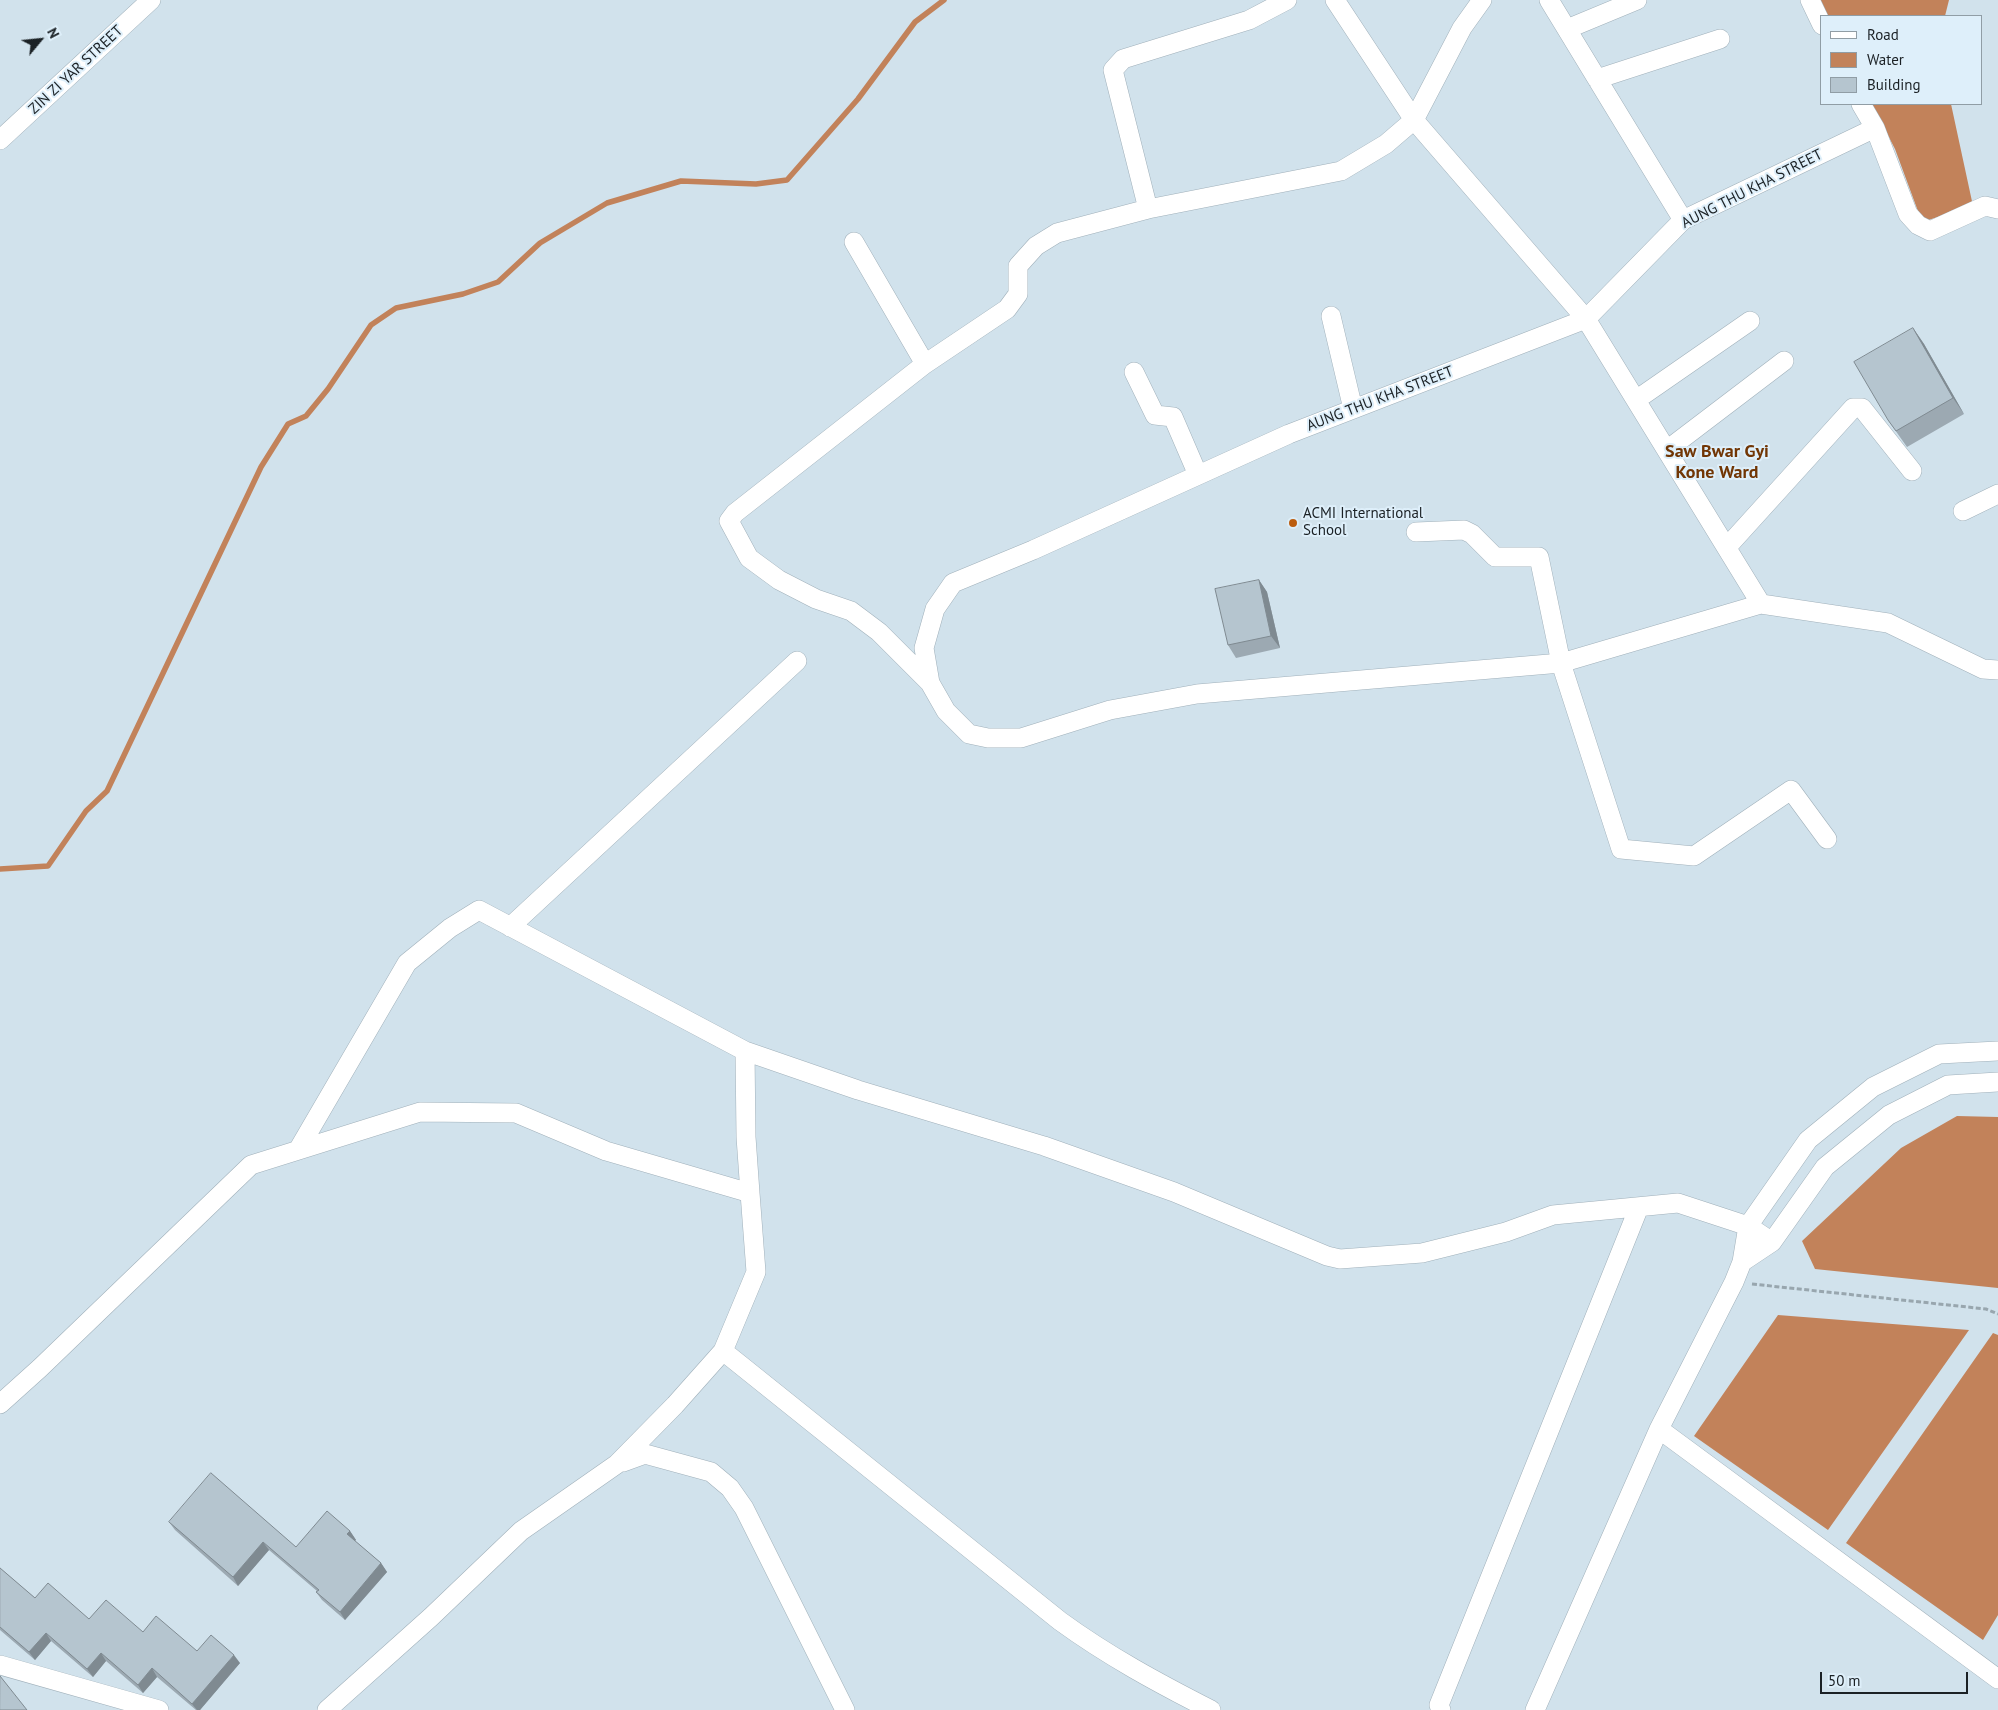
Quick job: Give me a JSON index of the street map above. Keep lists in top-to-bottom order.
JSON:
{
  "streets": {
    "street": ["ZIN ZI YAR STREET", "AUNG THU KHA STREET"]
  },
  "districts": ["Saw Bwar Gyi Kone Ward"],
  "places": ["ACMI International School"],
  "legend": ["Road", "Water", "Building"],
  "scale_bar": "50 m",
  "north": "top right"
}
